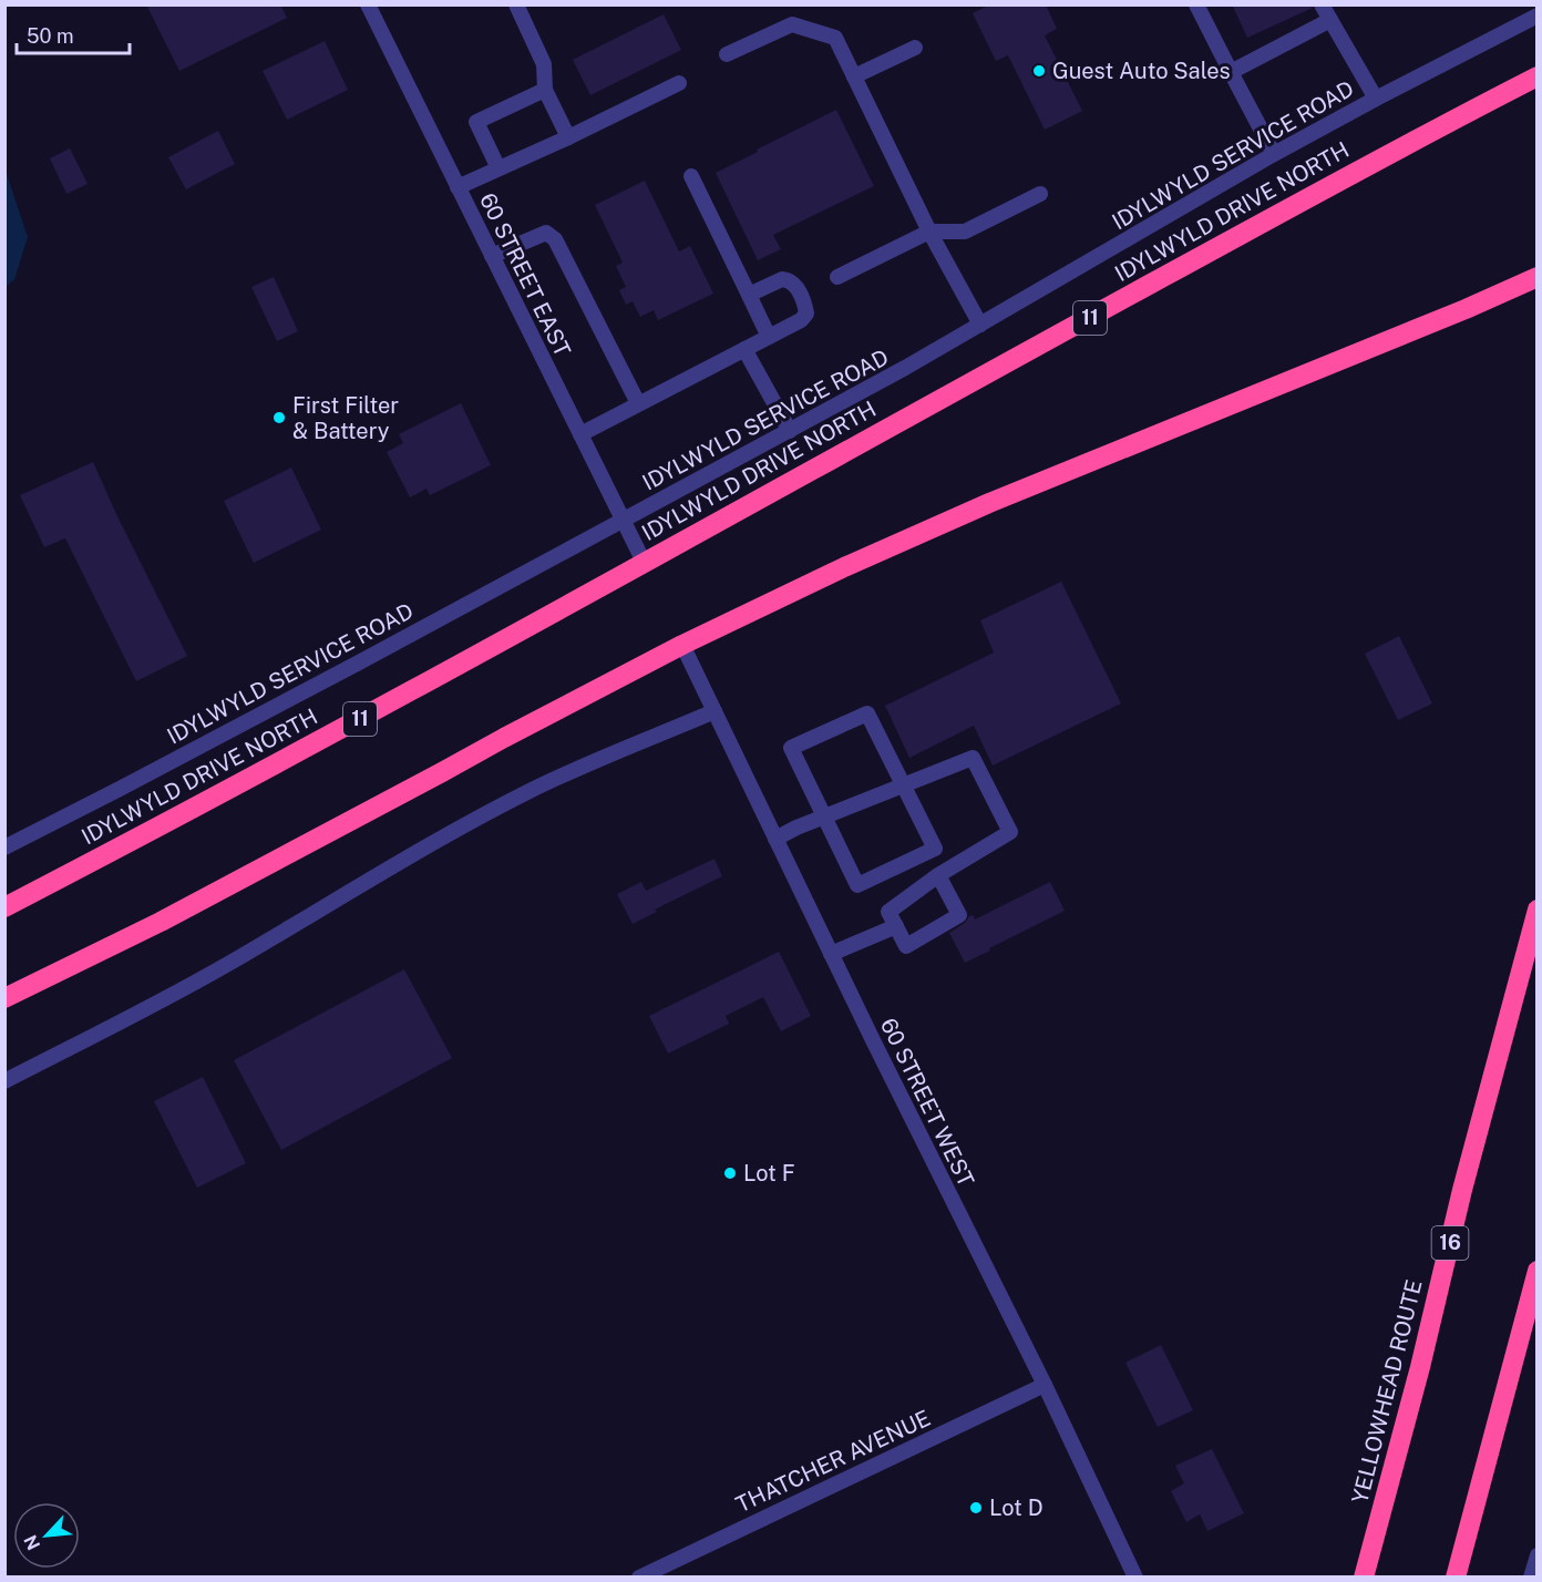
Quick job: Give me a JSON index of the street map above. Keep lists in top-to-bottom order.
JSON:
{
  "streets": {
    "highway": [
      "IDYLWYLD DRIVE NORTH",
      "11",
      "16",
      "YELLOWHEAD ROUTE"
    ],
    "street": [
      "IDYLWYLD SERVICE ROAD",
      "60 STREET EAST",
      "60 STREET WEST",
      "THATCHER AVENUE"
    ]
  },
  "crossings": [
    ["IDYLWYLD SERVICE ROAD", "60 STREET EAST"],
    ["IDYLWYLD DRIVE NORTH", "60 STREET EAST"],
    ["60 STREET WEST", "THATCHER AVENUE"]
  ],
  "places": [
    "Guest Auto Sales",
    "First Filter & Battery",
    "Lot F",
    "Lot D"
  ],
  "scale_bar": "50 m",
  "north": "bottom left"
}
